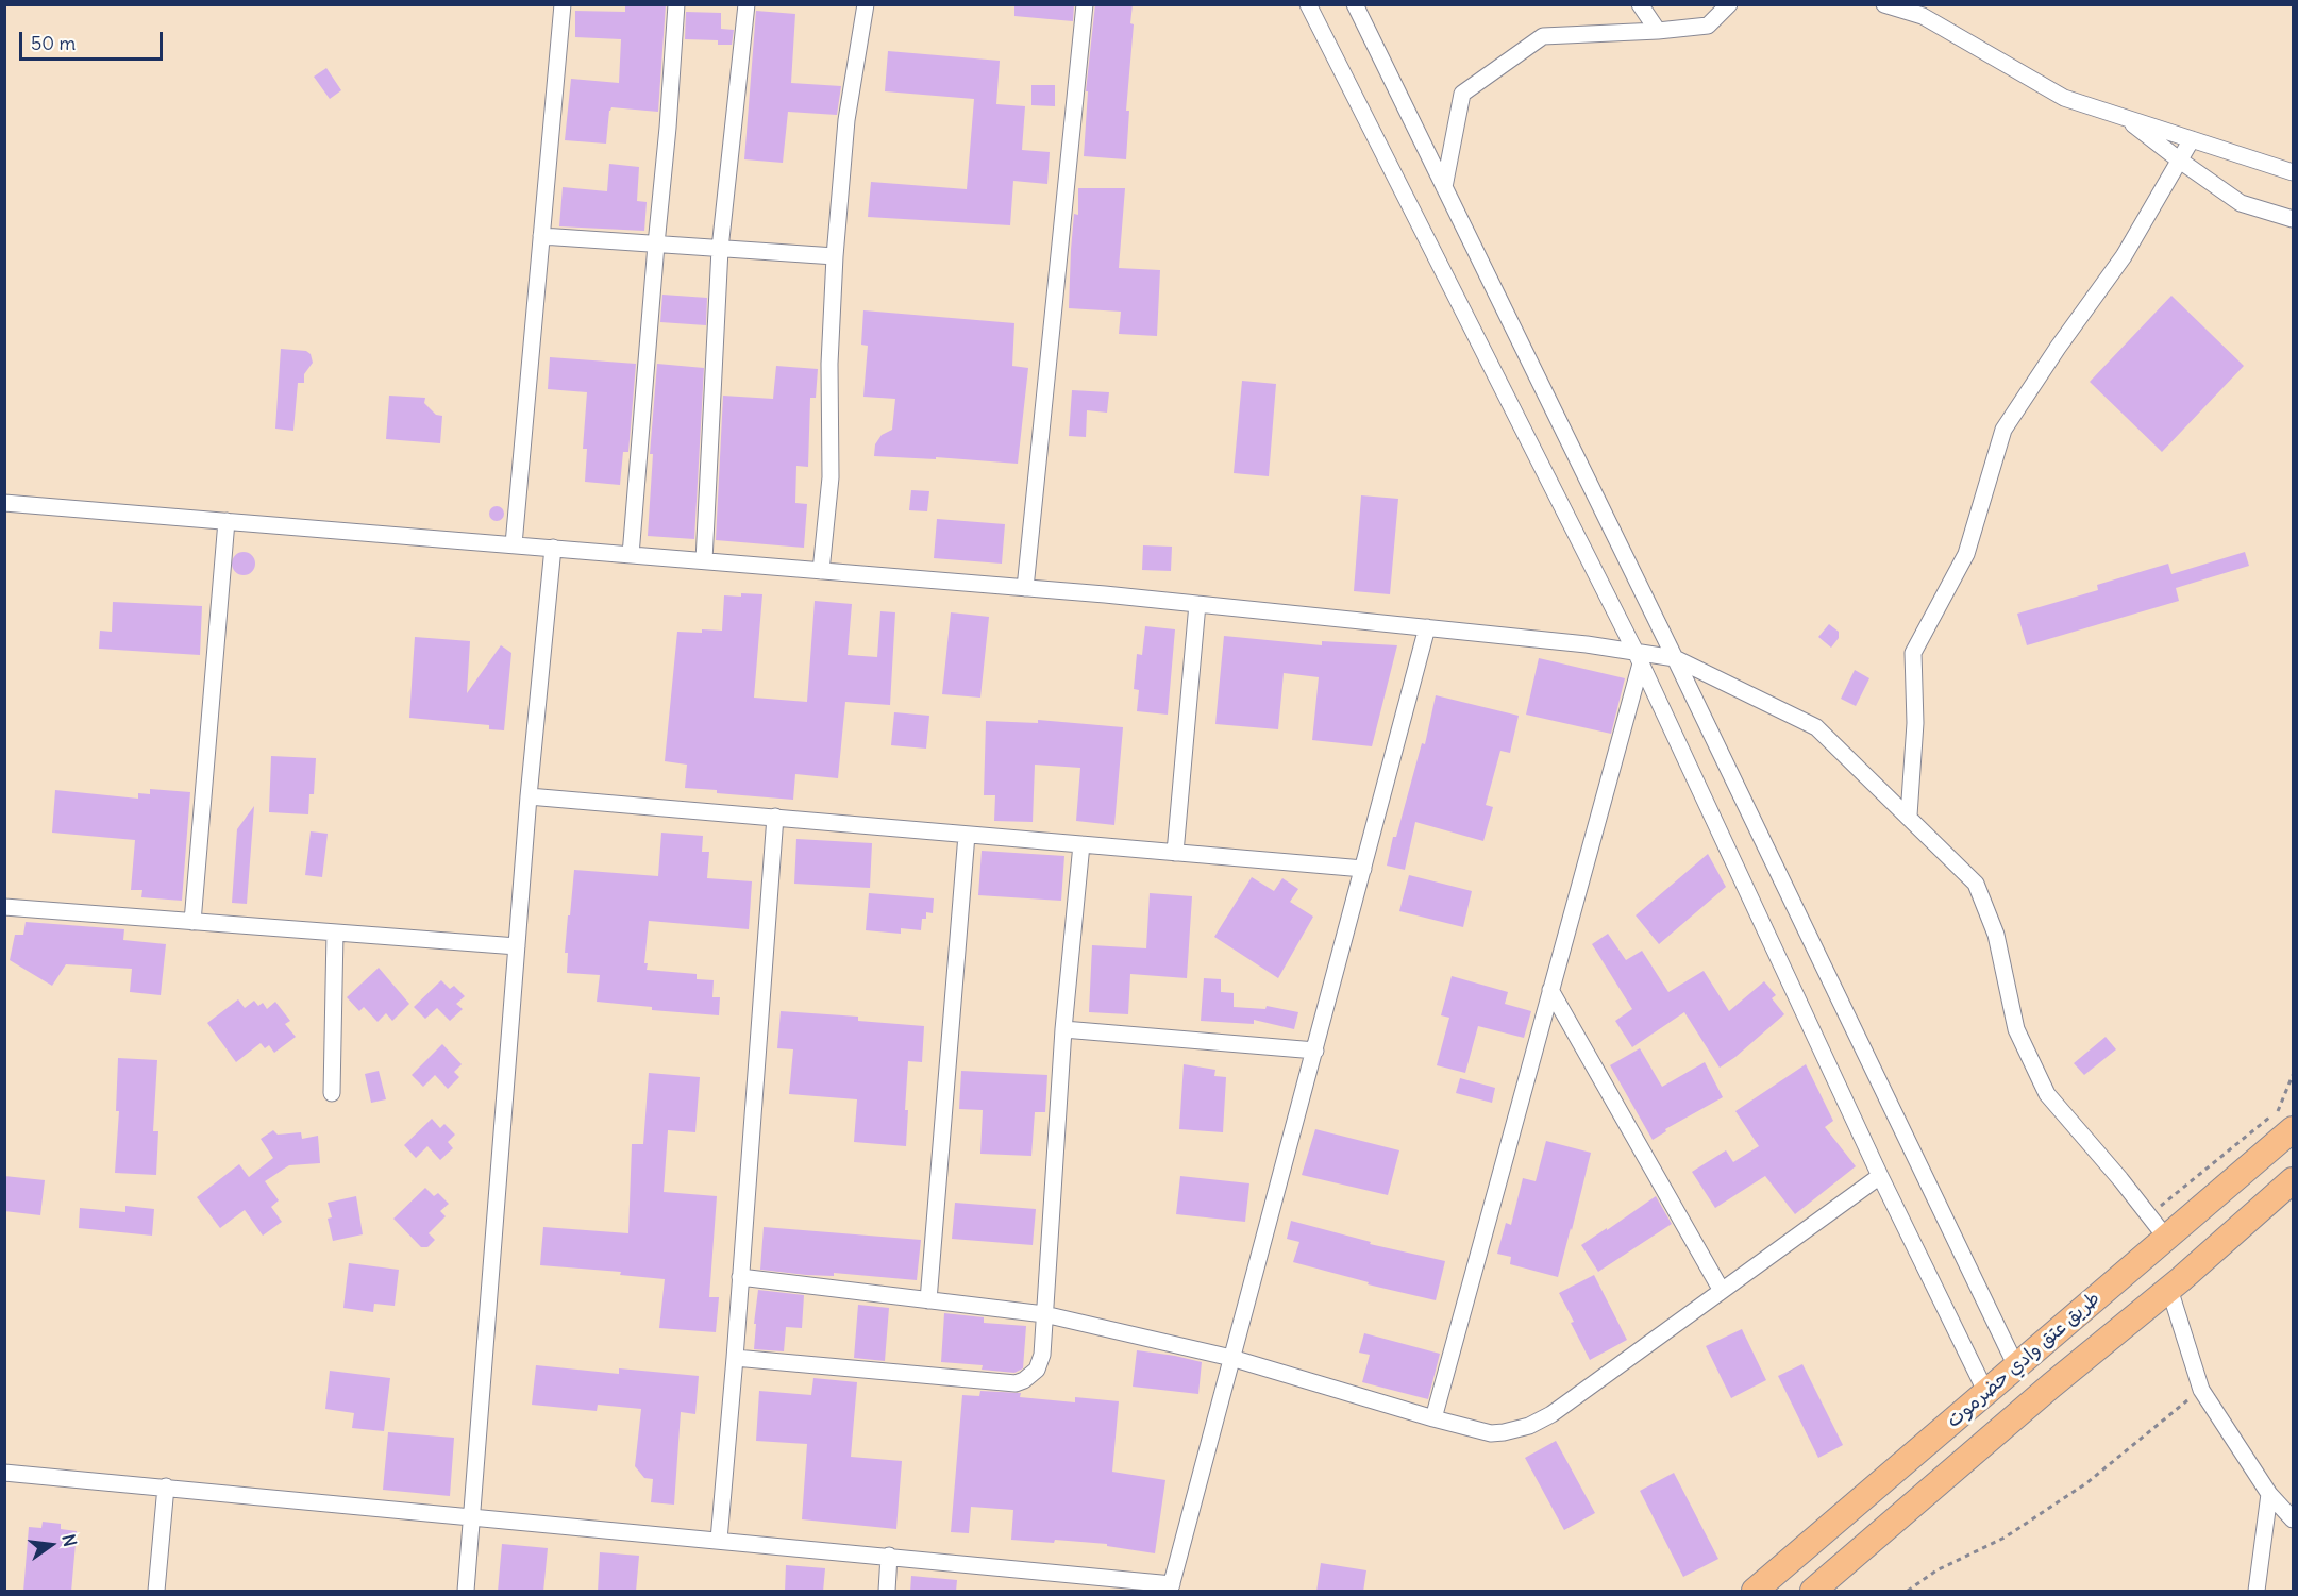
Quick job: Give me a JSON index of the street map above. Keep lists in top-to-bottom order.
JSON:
{
  "streets": {
    "main road": ["طريق عتق وادي حضرموت"]
  },
  "scale_bar": "50 m",
  "north": "right"
}
